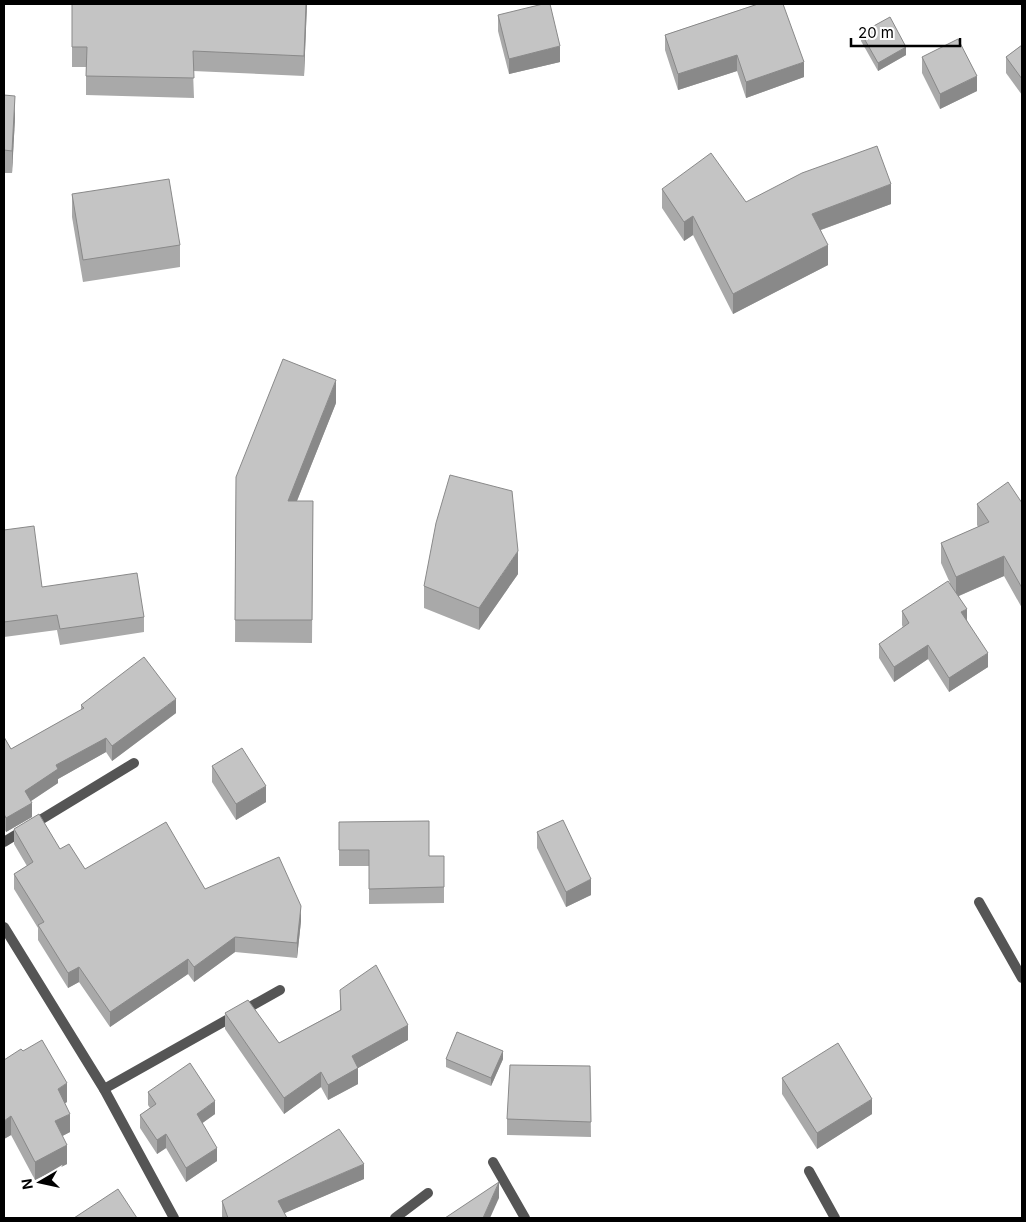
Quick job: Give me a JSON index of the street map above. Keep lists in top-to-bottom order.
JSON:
{
  "scale_bar": "20 m",
  "north": "left"
}
